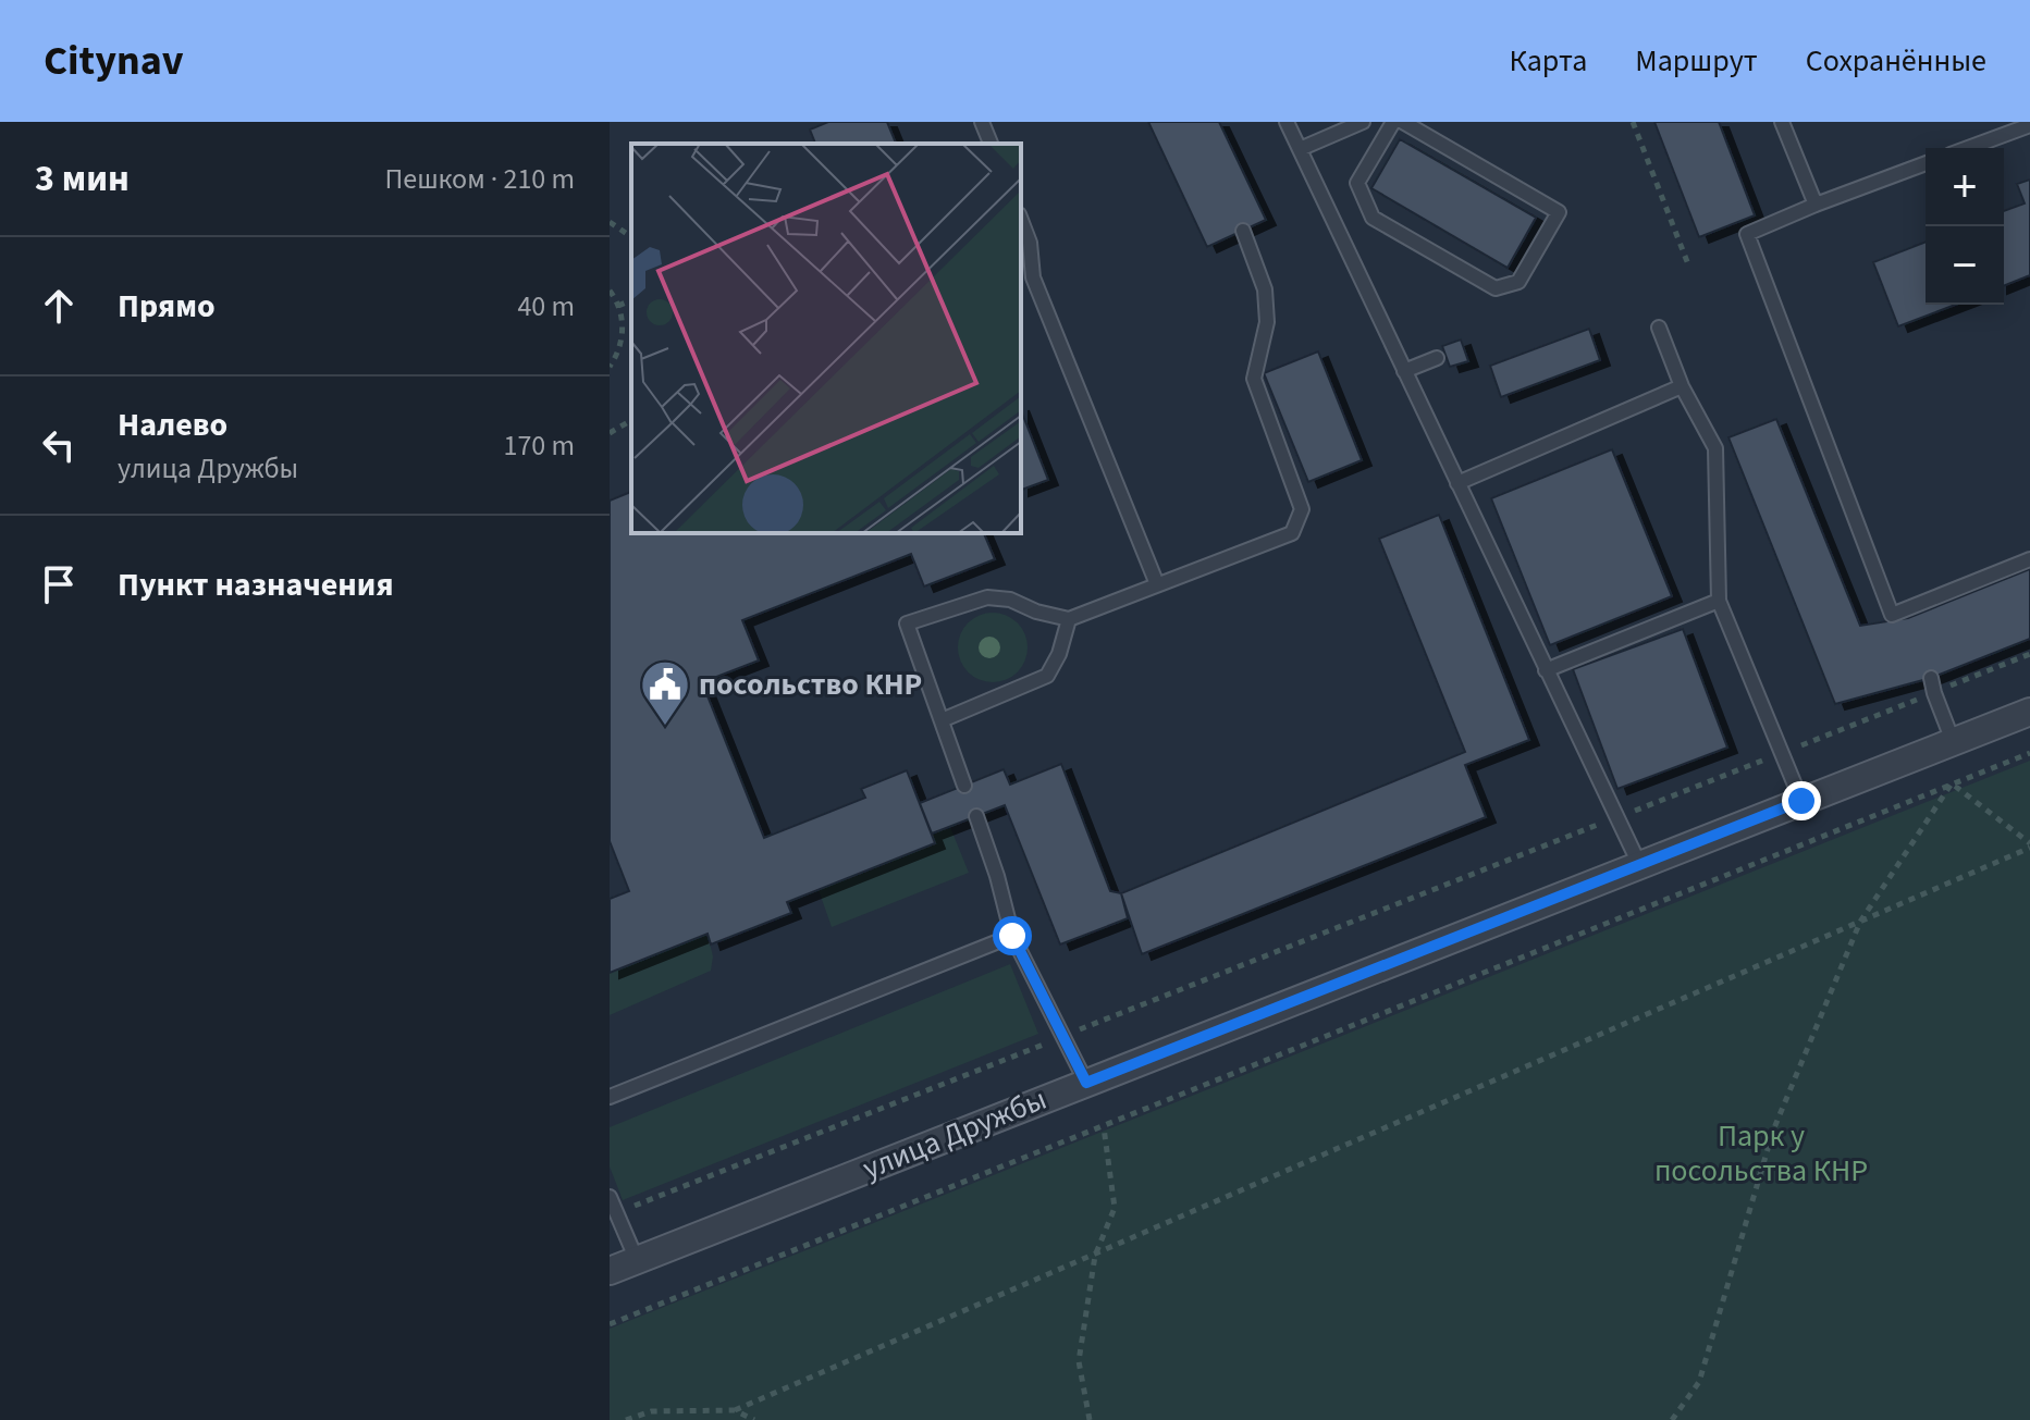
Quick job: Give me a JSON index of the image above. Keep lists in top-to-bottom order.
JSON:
{
  "streets": {
    "street": ["улица Дружбы"]
  },
  "parks": ["Парк у посольства КНР"],
  "places": {
    "public building": ["посольство КНР"]
  },
  "page": {
    "header": "Citynav",
    "nav": ["Карта", "Маршрут", "Сохранённые"],
    "heading": ["3 мин", "Пешком · 210 m"],
    "map_buttons": ["+", "−"],
    "list": [
      ["Прямо", "40 m"],
      ["Налево", "улица Дружбы", "170 m"],
      "Пункт назначения"
    ]
  }
}
